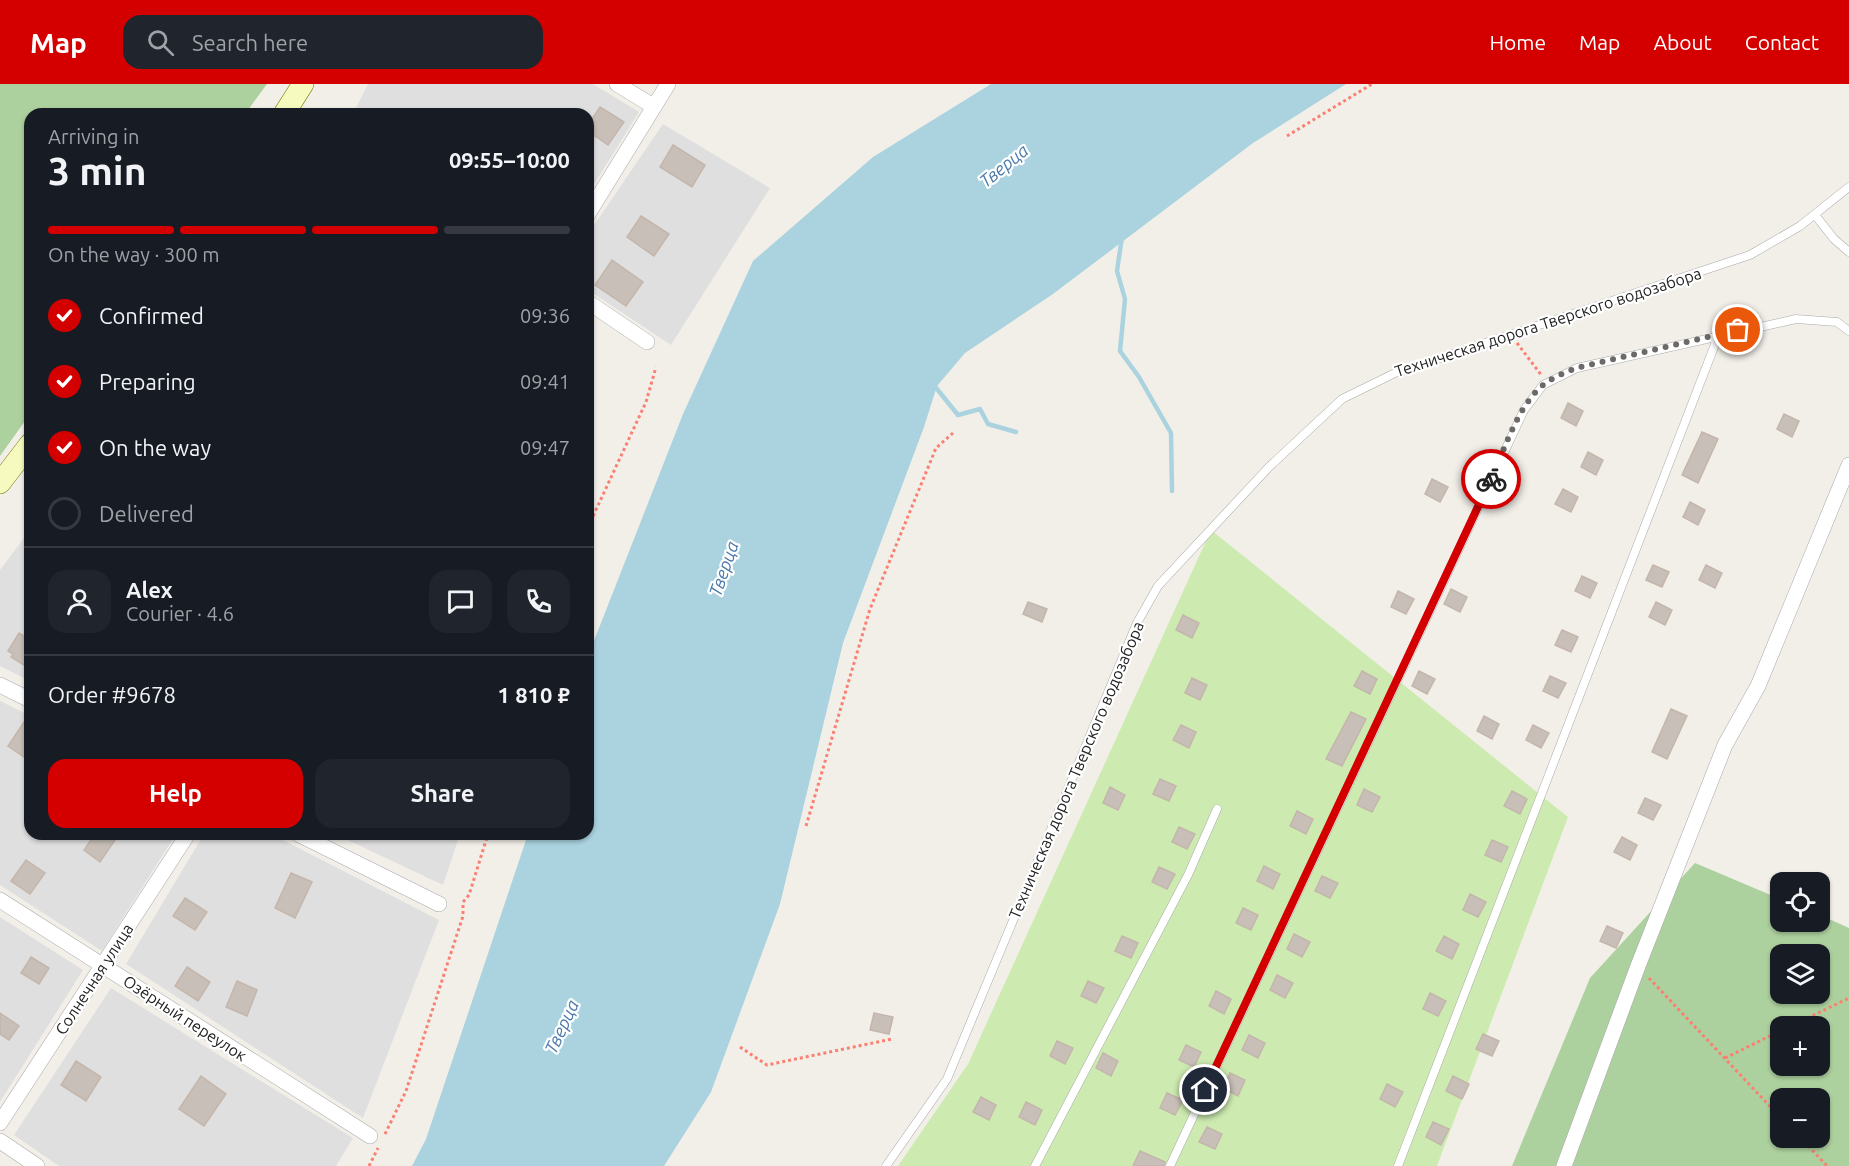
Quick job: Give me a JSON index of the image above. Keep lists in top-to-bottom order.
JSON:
{
  "streets": {
    "street": ["Солнечная улица", "Озёрный переулок"],
    "lane": ["Техническая дорога Тверского водозабора"]
  },
  "crossings": [
    ["Солнечная улица", "Озёрный переулок"]
  ],
  "water": ["Тверца"],
  "page": {
    "header": "Map",
    "search": "Search here",
    "nav": [
      "Home",
      "Map",
      "About",
      "Contact"
    ],
    "heading": ["3 min", "Arriving in", "09:55–10:00"],
    "panel": [
      "Alex",
      "Courier · 4.6",
      "Order #9678",
      "1 810 ₽"
    ],
    "bar": "On the way · 300 m",
    "list": [
      ["Confirmed", "09:36"],
      ["Preparing", "09:41"],
      ["On the way", "09:47"],
      "Delivered"
    ],
    "buttons": ["Help", "Share"],
    "map_buttons": ["+", "−"]
  }
}
